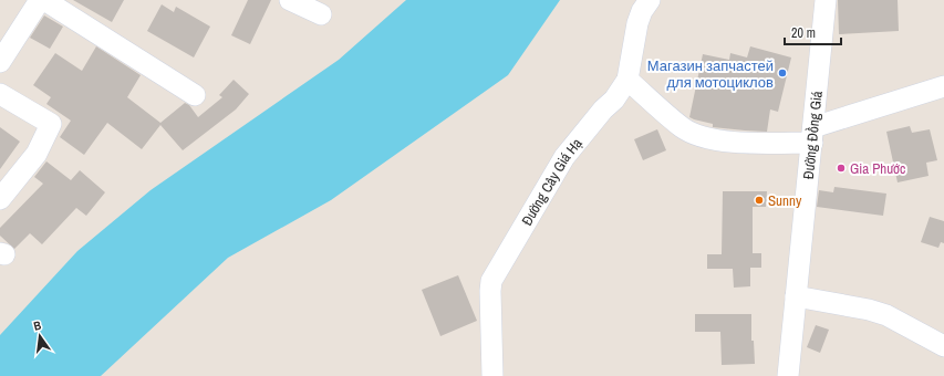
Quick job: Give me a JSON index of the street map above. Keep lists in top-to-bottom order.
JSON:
{
  "streets": {
    "street": ["Đường Đồng Giá", "Đường Cây Giá Hạ"]
  },
  "places": ["Магазин запчастей для мотоциклов", "Gia Phước", "Sunny"],
  "scale_bar": "20 m",
  "north": "top"
}
